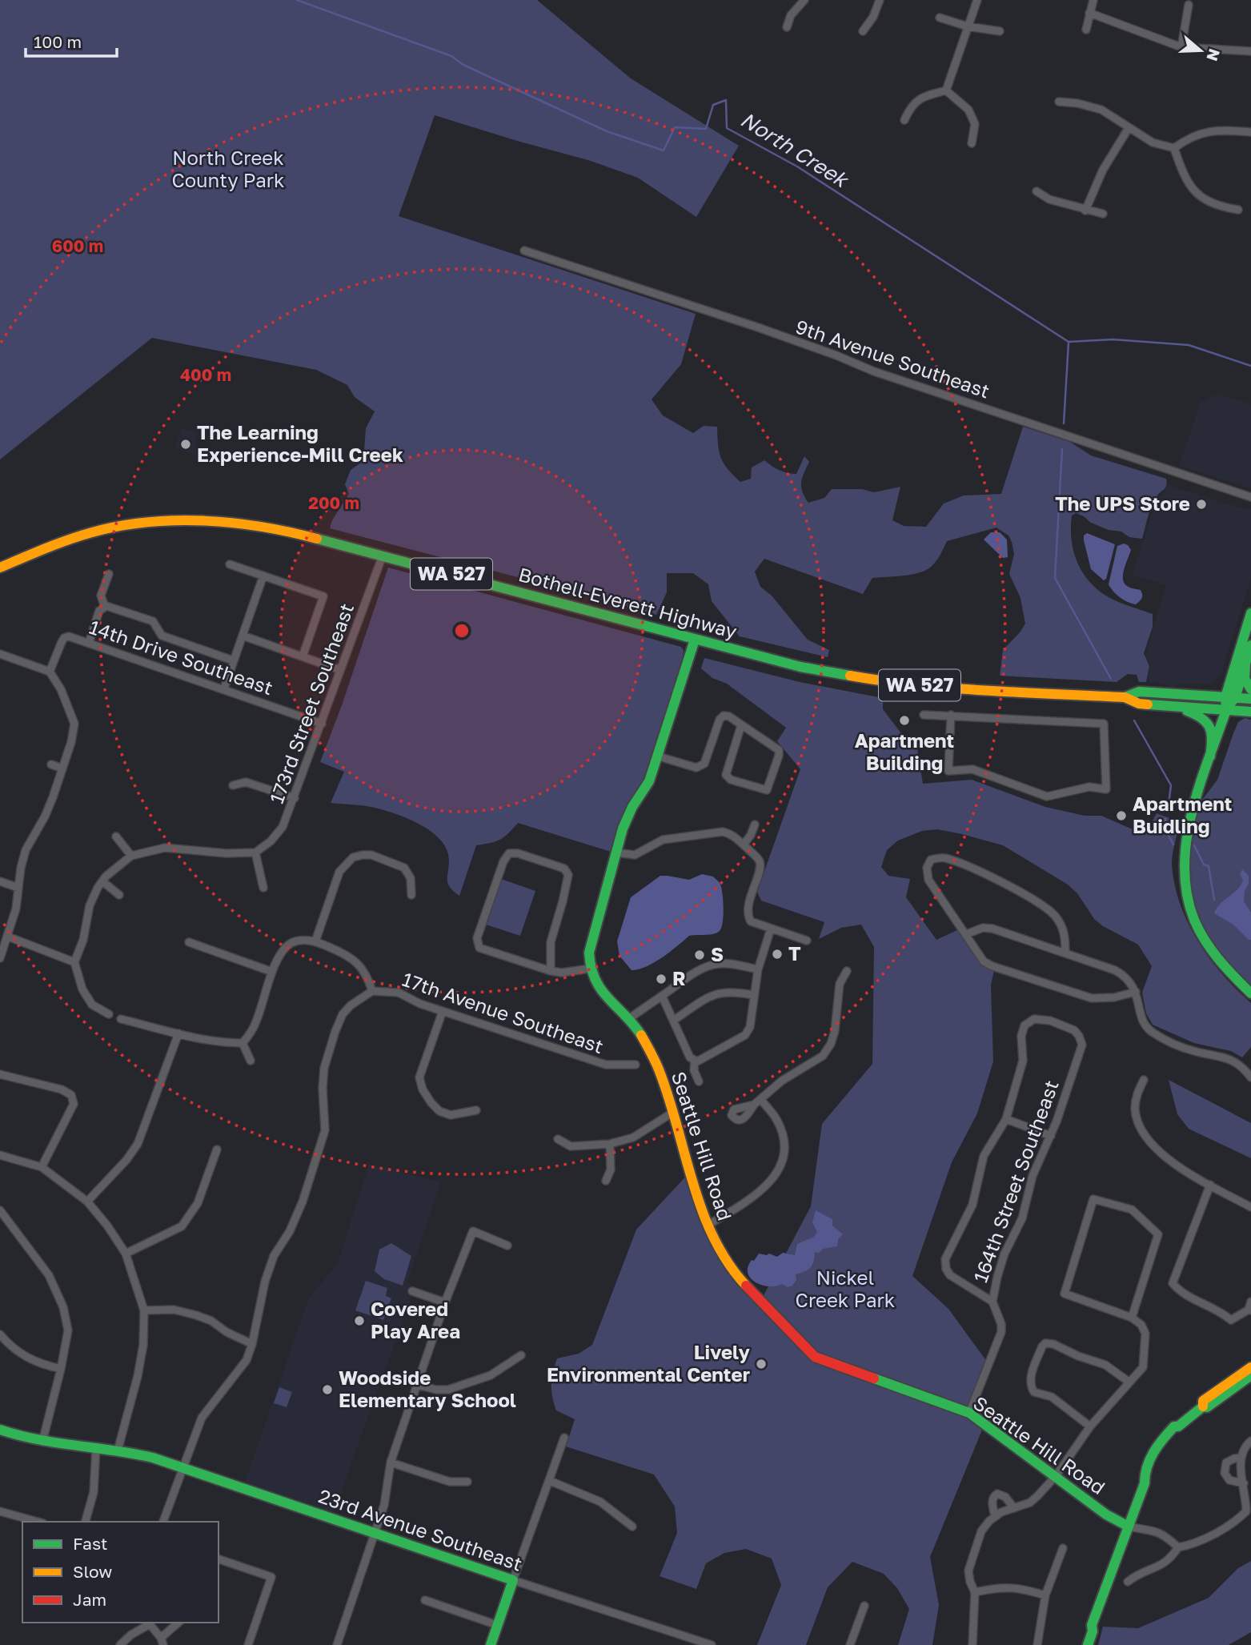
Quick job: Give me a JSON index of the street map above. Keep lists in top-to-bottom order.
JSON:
{
  "streets": {
    "main road": [
      "WA 527",
      "Bothell-Everett Highway",
      "Seattle Hill Road",
      "23rd Avenue Southeast"
    ],
    "street": [
      "9th Avenue Southeast",
      "14th Drive Southeast",
      "173rd Street Southeast",
      "17th Avenue Southeast",
      "164th Street Southeast"
    ]
  },
  "crossings": [
    ["Bothell-Everett Highway", "173rd Street Southeast"],
    ["14th Drive Southeast", "173rd Street Southeast"],
    ["Seattle Hill Road", "164th Street Southeast"]
  ],
  "water": ["North Creek"],
  "parks": ["North Creek County Park", "Nickel Creek Park"],
  "places": [
    "The Learning Experience-Mill Creek",
    "The UPS Store",
    "Apartment Building",
    "Apartment Buidling",
    "T",
    "S",
    "R",
    "Covered Play Area",
    "Lively Environmental Center",
    "Woodside Elementary School"
  ],
  "legend": ["Fast", "Slow", "Jam"],
  "scale_bar": "100 m",
  "north": "right",
  "rings": ["600 m", "400 m", "200 m"]
}
